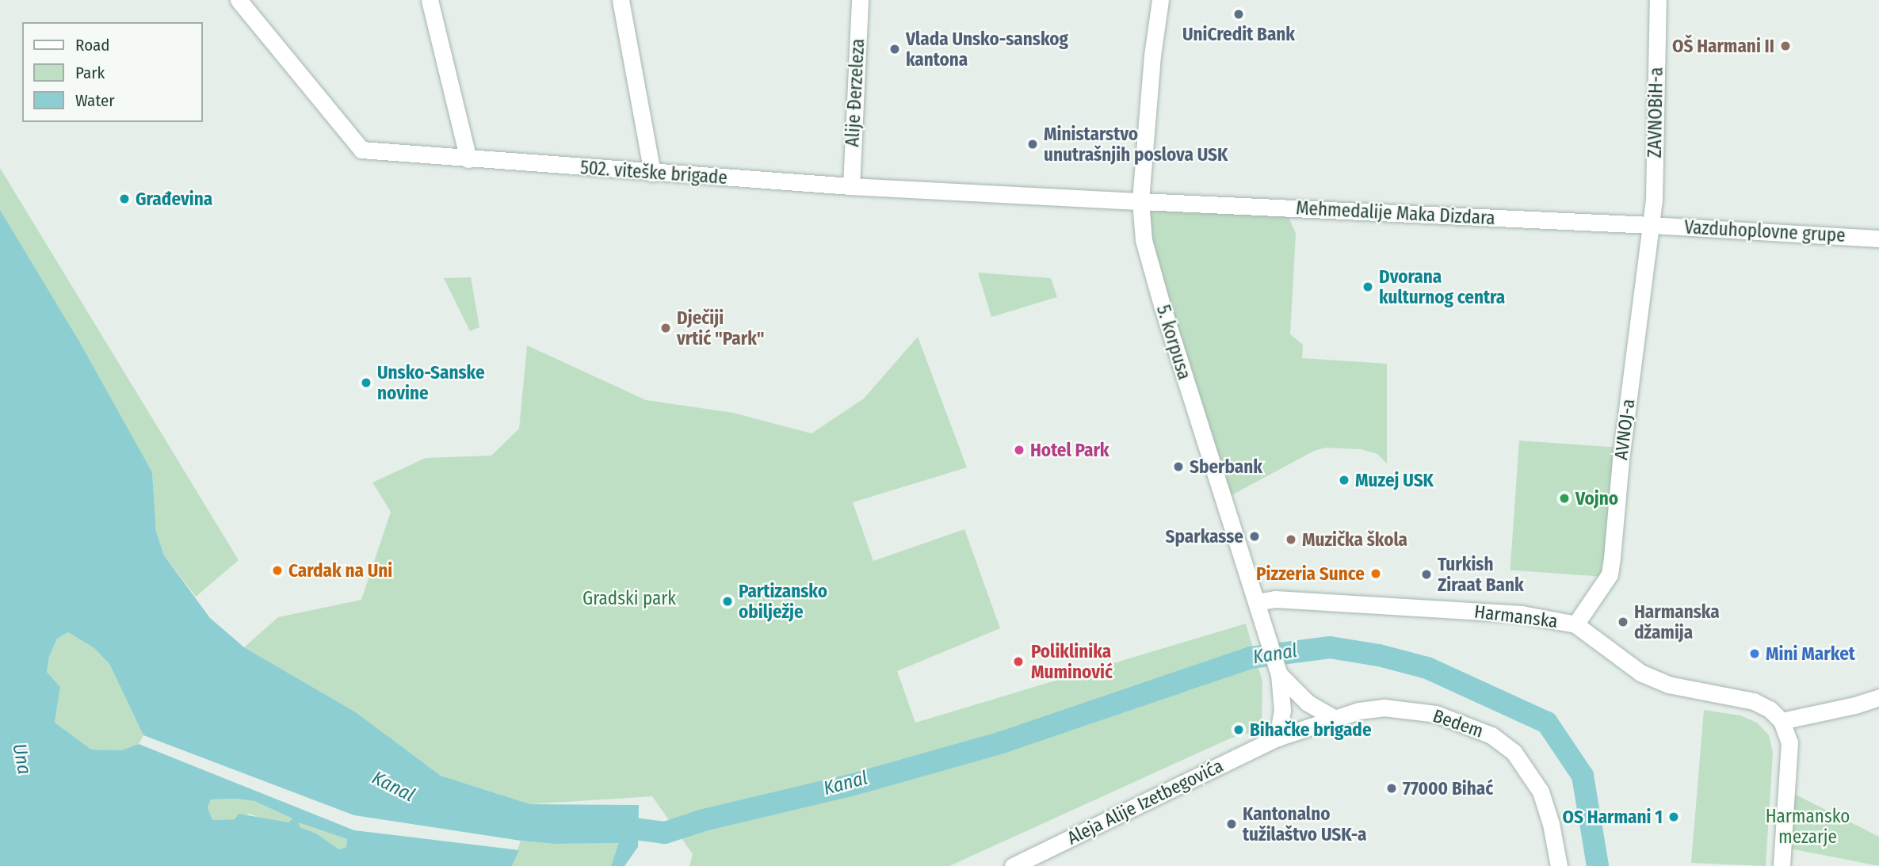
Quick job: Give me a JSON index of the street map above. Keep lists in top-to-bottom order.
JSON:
{
  "streets": {
    "street": [
      "Alije Đerzeleza",
      "ZAVNOBiH-a",
      "502. viteške brigade",
      "Mehmedalije Maka Dizdara",
      "Vazduhoplovne grupe",
      "5. korpusa",
      "AVNOJ-a",
      "Harmanska",
      "Bedem",
      "Aleja Alije Izetbegovića"
    ]
  },
  "crossings": [
    ["Alije Đerzeleza", "502. viteške brigade"],
    ["ZAVNOBiH-a", "Mehmedalije Maka Dizdara"],
    ["ZAVNOBiH-a", "Vazduhoplovne grupe"],
    ["ZAVNOBiH-a", "AVNOJ-a"],
    ["502. viteške brigade", "Mehmedalije Maka Dizdara"],
    ["502. viteške brigade", "5. korpusa"],
    ["Mehmedalije Maka Dizdara", "Vazduhoplovne grupe"],
    ["Mehmedalije Maka Dizdara", "5. korpusa"],
    ["Mehmedalije Maka Dizdara", "AVNOJ-a"],
    ["Vazduhoplovne grupe", "AVNOJ-a"],
    ["5. korpusa", "Harmanska"],
    ["5. korpusa", "Bedem"],
    ["5. korpusa", "Aleja Alije Izetbegovića"],
    ["AVNOJ-a", "Harmanska"],
    ["Bedem", "Aleja Alije Izetbegovića"]
  ],
  "water": ["Kanal", "Una"],
  "parks": ["Gradski park", "Harmansko mezarje"],
  "places": [
    "UniCredit Bank",
    "OŠ Harmani II",
    "Vlada Unsko-sanskog kantona",
    "Ministarstvo unutrašnjih poslova USK",
    "Građevina",
    "Dvorana kulturnog centra",
    "Dječiji vrtić \"Park\"",
    "Unsko-Sanske novine",
    "Hotel Park",
    "Sberbank",
    "Muzej USK",
    "Vojno",
    "Sparkasse",
    "Muzička škola",
    "Cardak na Uni",
    "Pizzeria Sunce",
    "Turkish Ziraat Bank",
    "Partizansko obilježje",
    "Harmanska džamija",
    "Mini Market",
    "Poliklinika Muminović",
    "Bihačke brigade",
    "77000 Bihać",
    "OS Harmani 1",
    "Kantonalno tužilaštvo USK-a"
  ],
  "legend": ["Road", "Park", "Water"]
}
